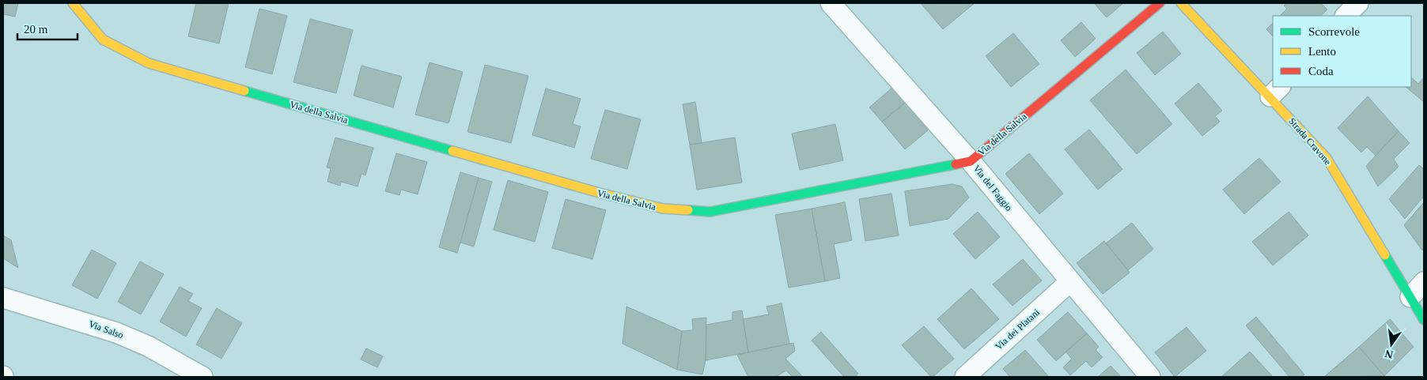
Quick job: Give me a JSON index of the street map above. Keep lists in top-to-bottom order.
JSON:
{
  "streets": {
    "street": [
      "Via della Salvia",
      "Strada Cravone",
      "Via del Faggio",
      "Via Salso",
      "Via dei Platani"
    ]
  },
  "crossings": [
    ["Via della Salvia", "Via del Faggio"],
    ["Via del Faggio", "Via dei Platani"]
  ],
  "legend": ["Scorrevole", "Lento", "Coda"],
  "scale_bar": "20 m",
  "north": "bottom"
}
